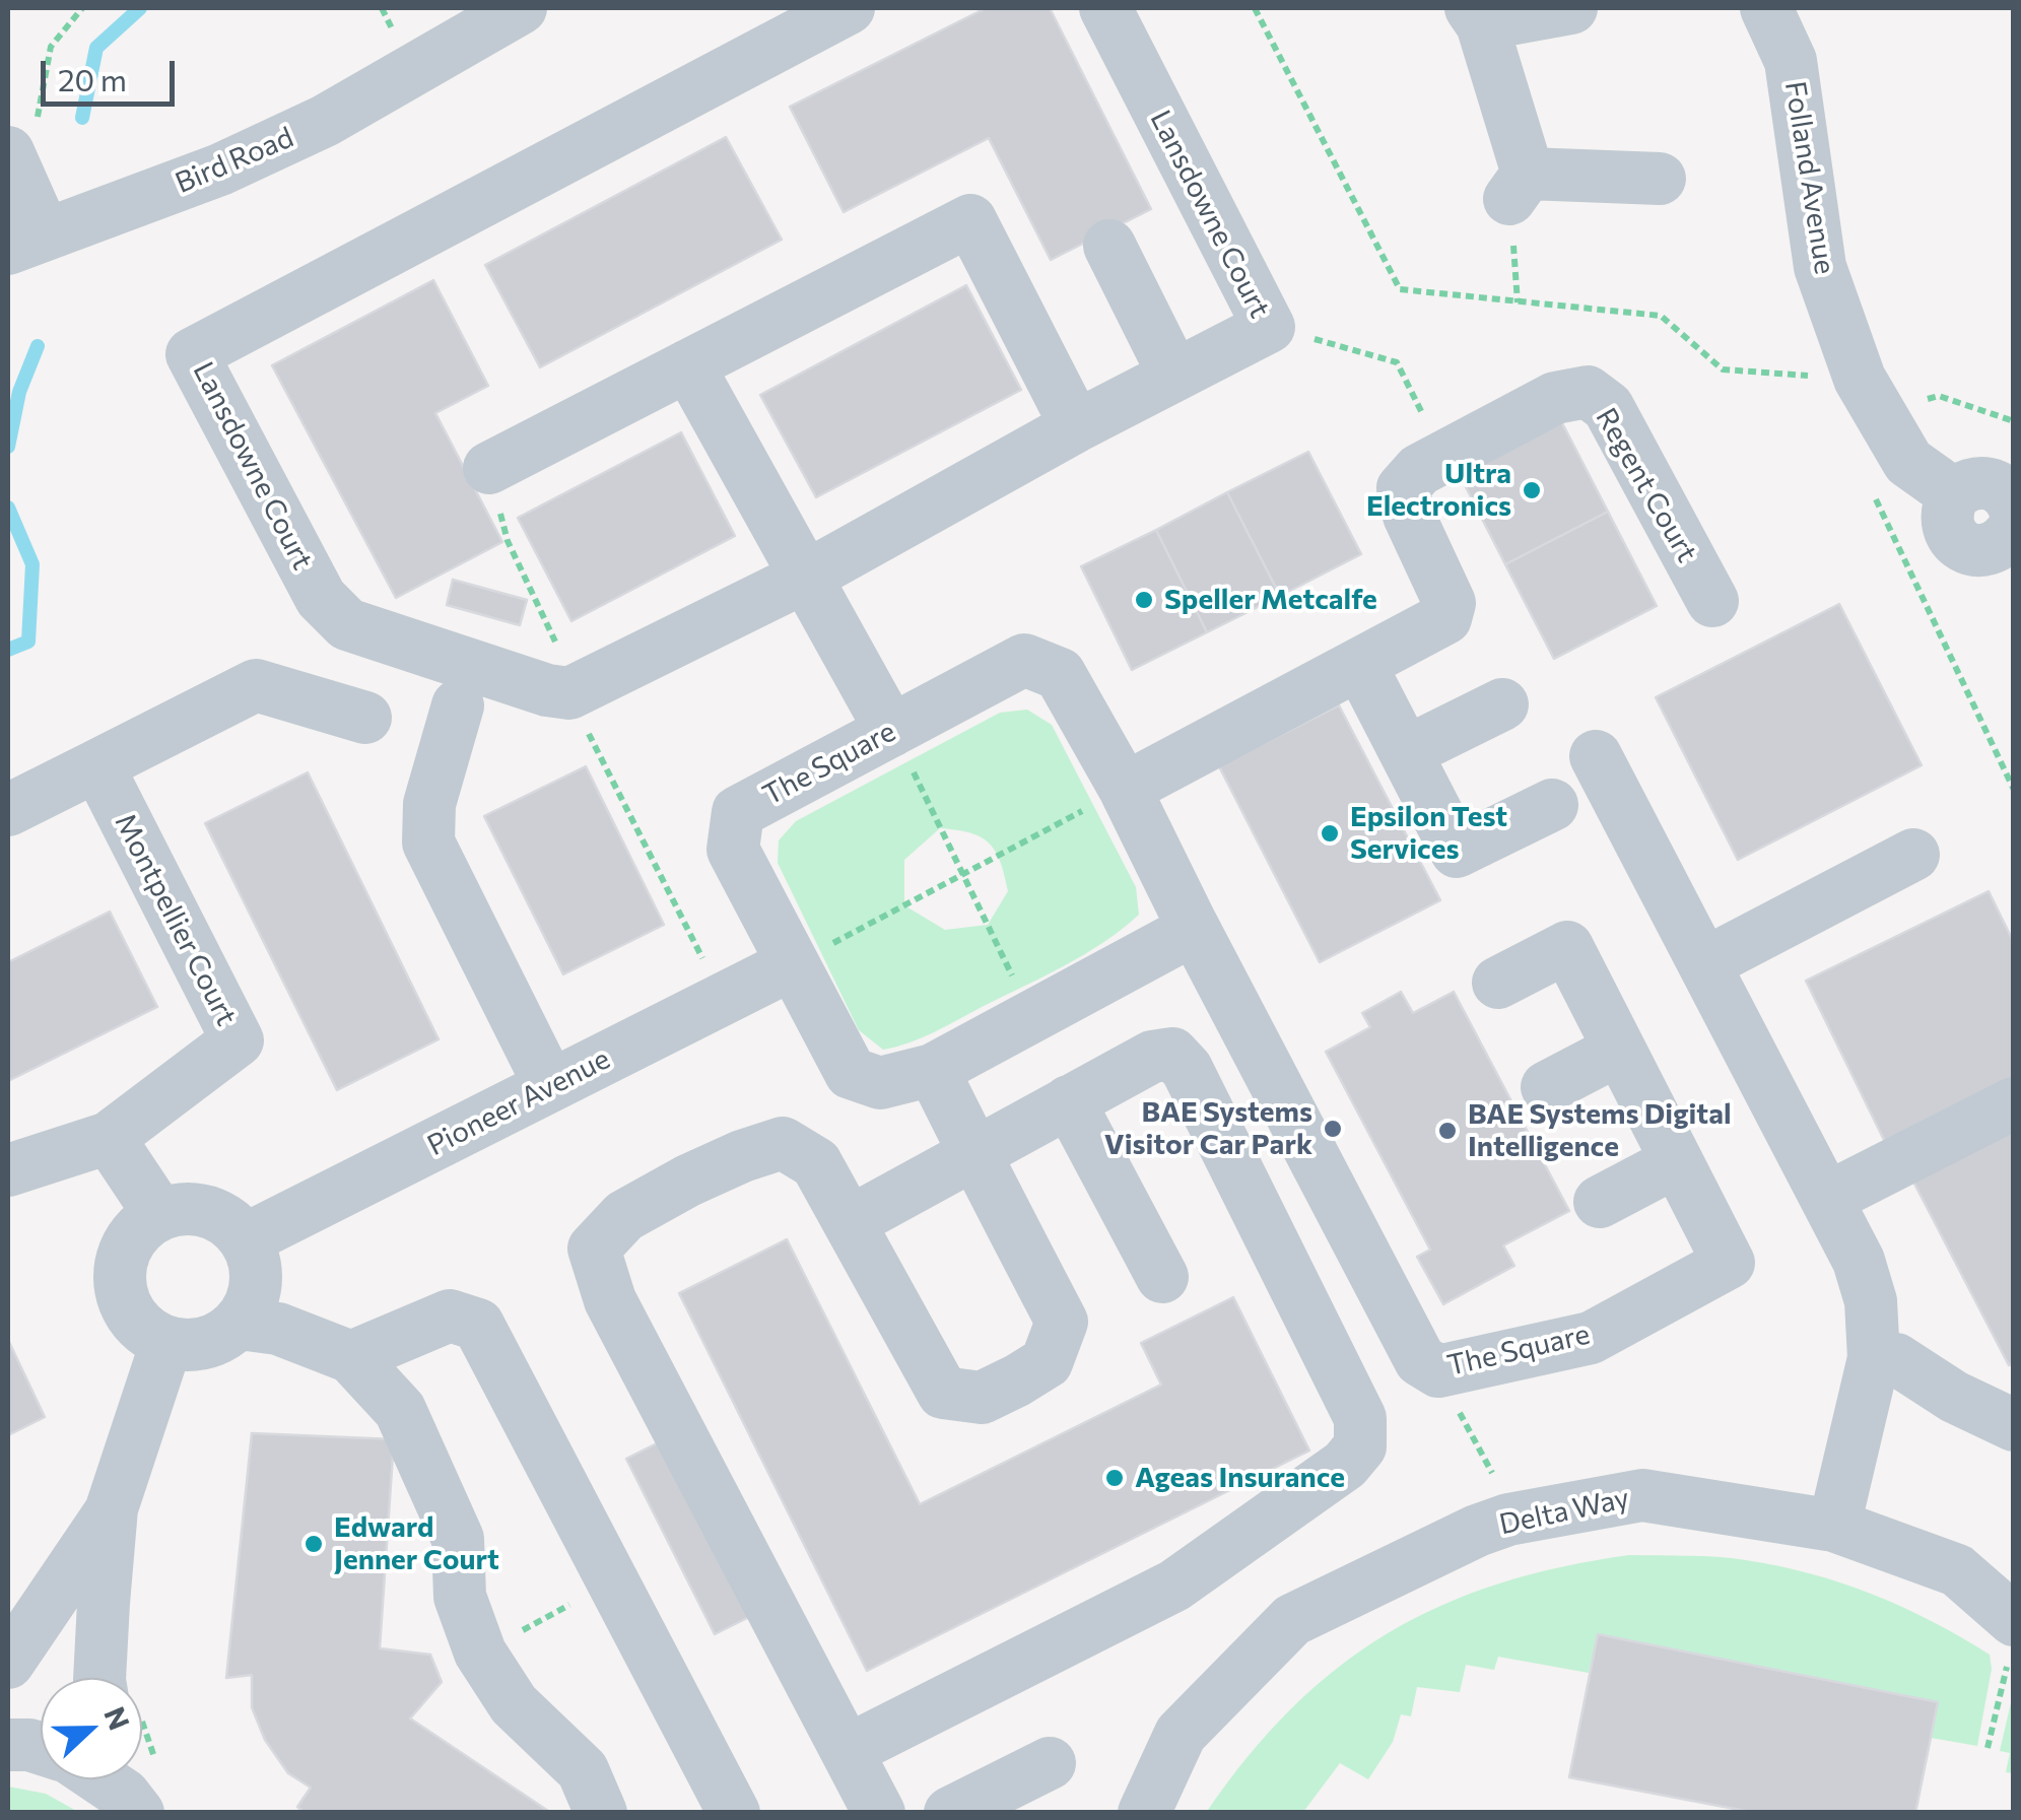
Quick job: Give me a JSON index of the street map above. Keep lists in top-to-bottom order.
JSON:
{
  "streets": {
    "street": [
      "Bird Road",
      "Folland Avenue",
      "Lansdowne Court",
      "Regent Court",
      "The Square",
      "Montpellier Court",
      "Pioneer Avenue",
      "Delta Way"
    ]
  },
  "crossings": [
    ["Regent Court", "The Square"],
    ["The Square", "Pioneer Avenue"]
  ],
  "places": [
    "Ultra Electronics",
    "Speller Metcalfe",
    "Epsilon Test Services",
    "BAE Systems Visitor Car Park",
    "BAE Systems Digital Intelligence",
    "Ageas Insurance",
    "Edward Jenner Court"
  ],
  "scale_bar": "20 m",
  "north": "right"
}
